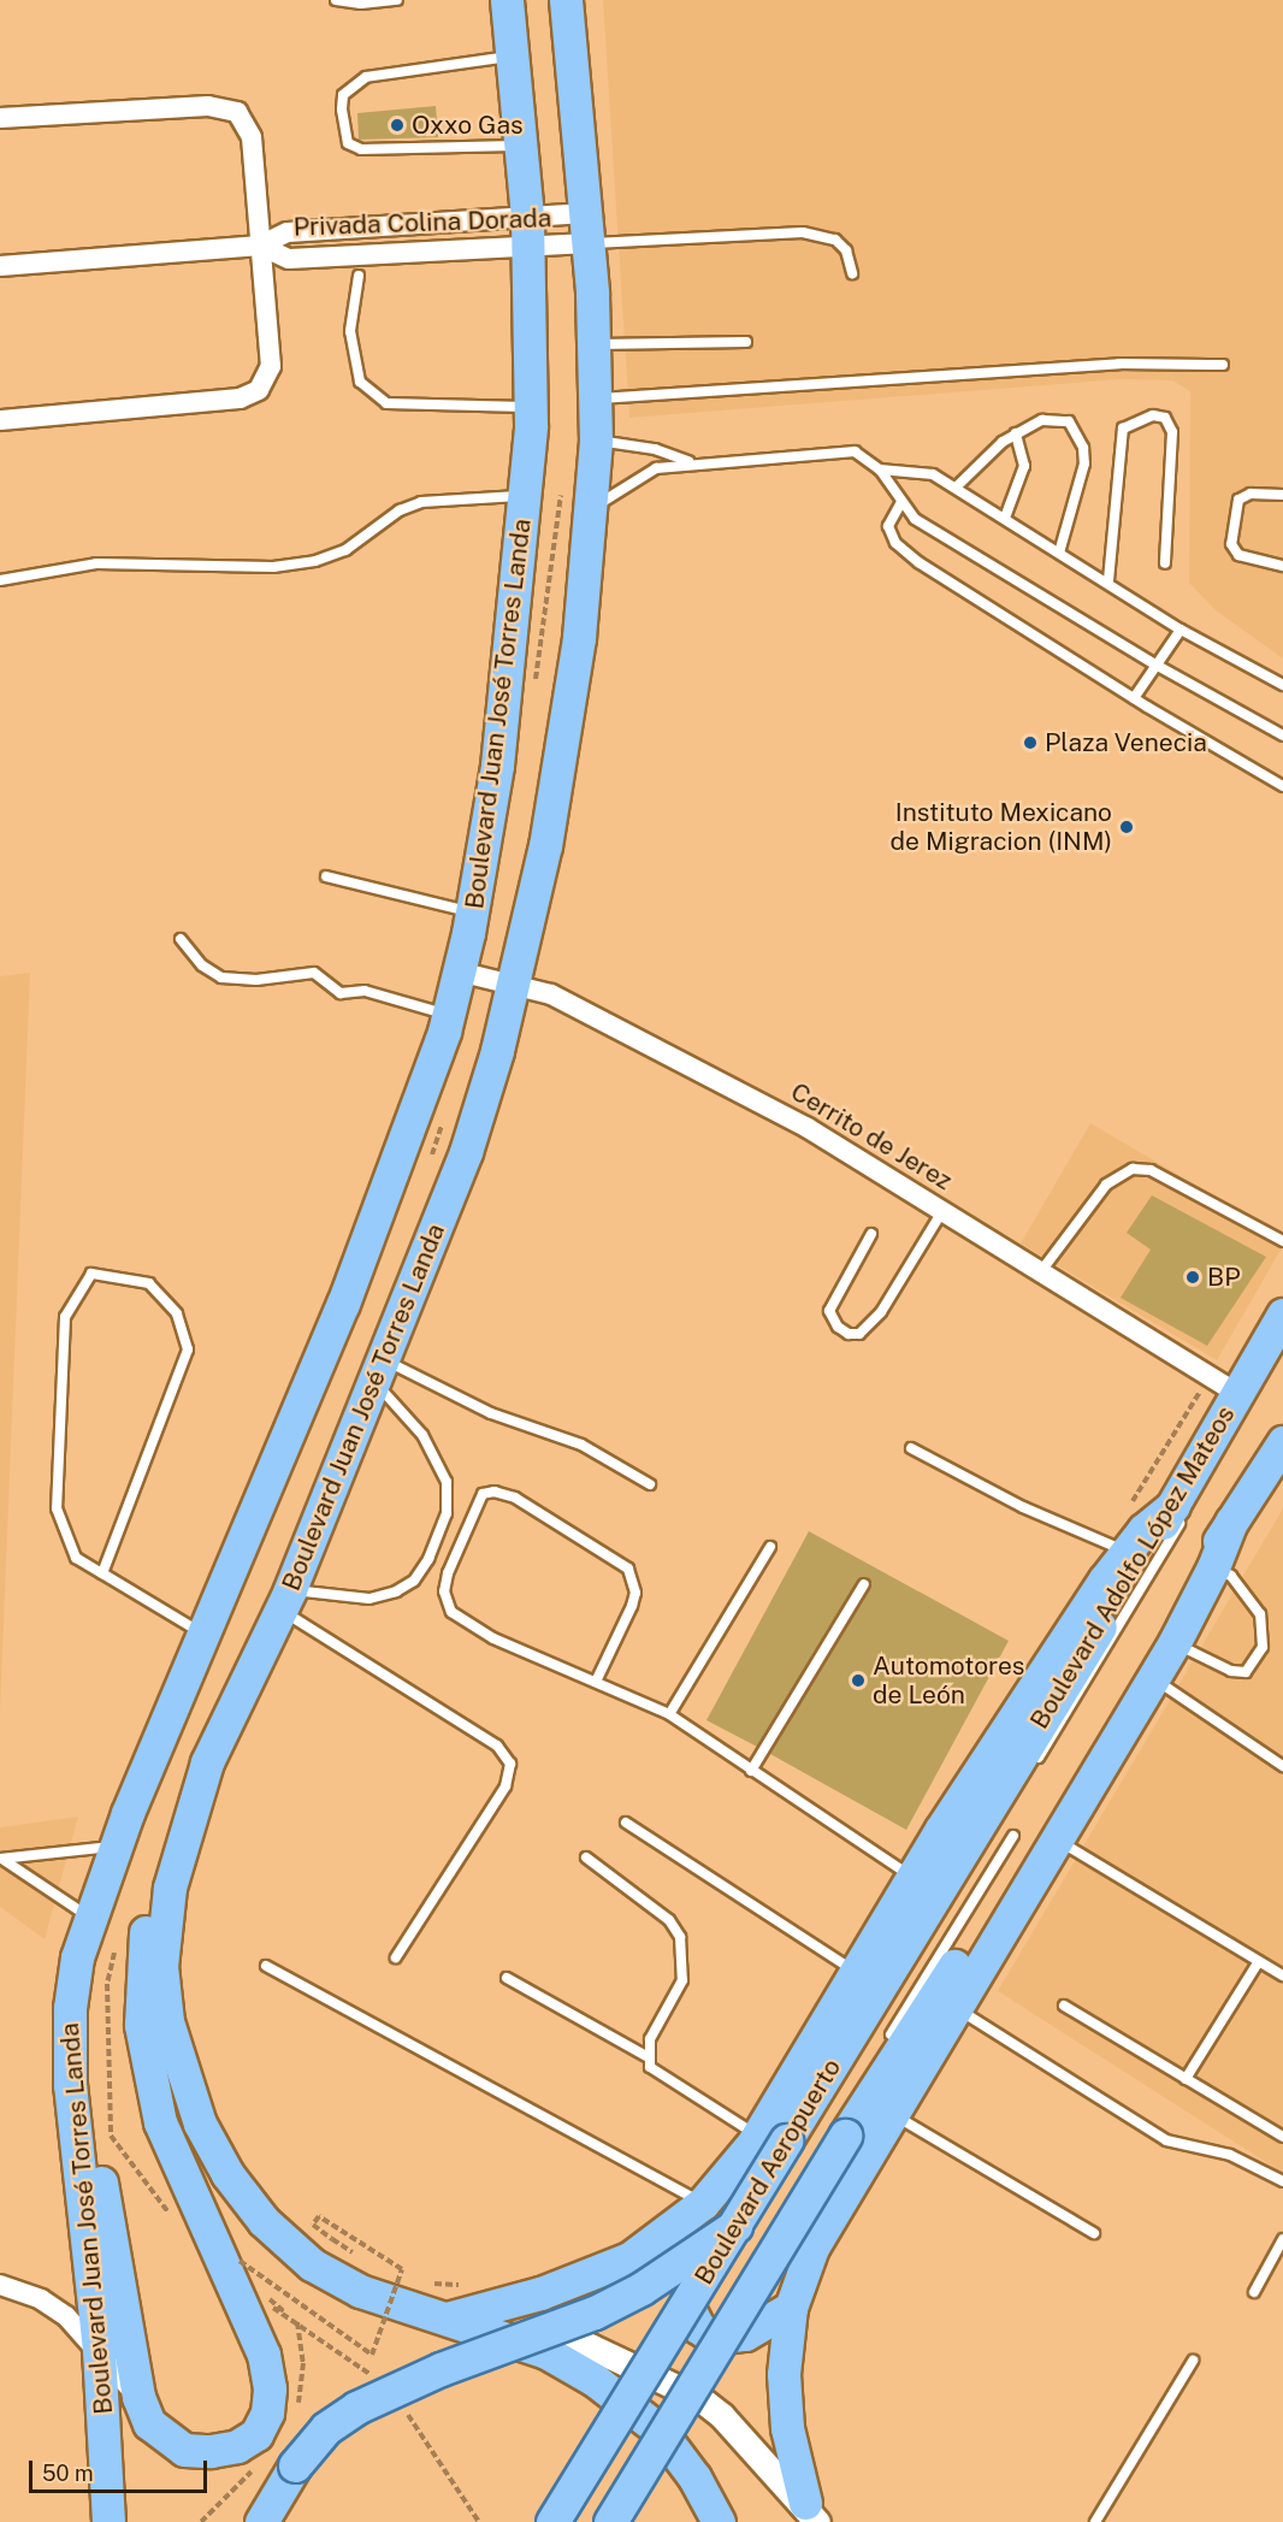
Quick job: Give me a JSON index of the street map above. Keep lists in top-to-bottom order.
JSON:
{
  "streets": {
    "main road": ["Boulevard Juan José Torres Landa", "Boulevard Adolfo López Mateos", "Boulevard Aeropuerto"],
    "street": ["Privada Colina Dorada", "Cerrito de Jerez"]
  },
  "crossings": [
    ["Privada Colina Dorada", "Boulevard Juan José Torres Landa"],
    ["Boulevard Juan José Torres Landa", "Cerrito de Jerez"],
    ["Cerrito de Jerez", "Boulevard Adolfo López Mateos"],
    ["Boulevard Adolfo López Mateos", "Boulevard Aeropuerto"]
  ],
  "places": [
    "Oxxo Gas",
    "Plaza Venecia",
    "Instituto Mexicano de Migracion (INM)",
    "BP",
    "Automotores de León"
  ],
  "scale_bar": "50 m"
}
